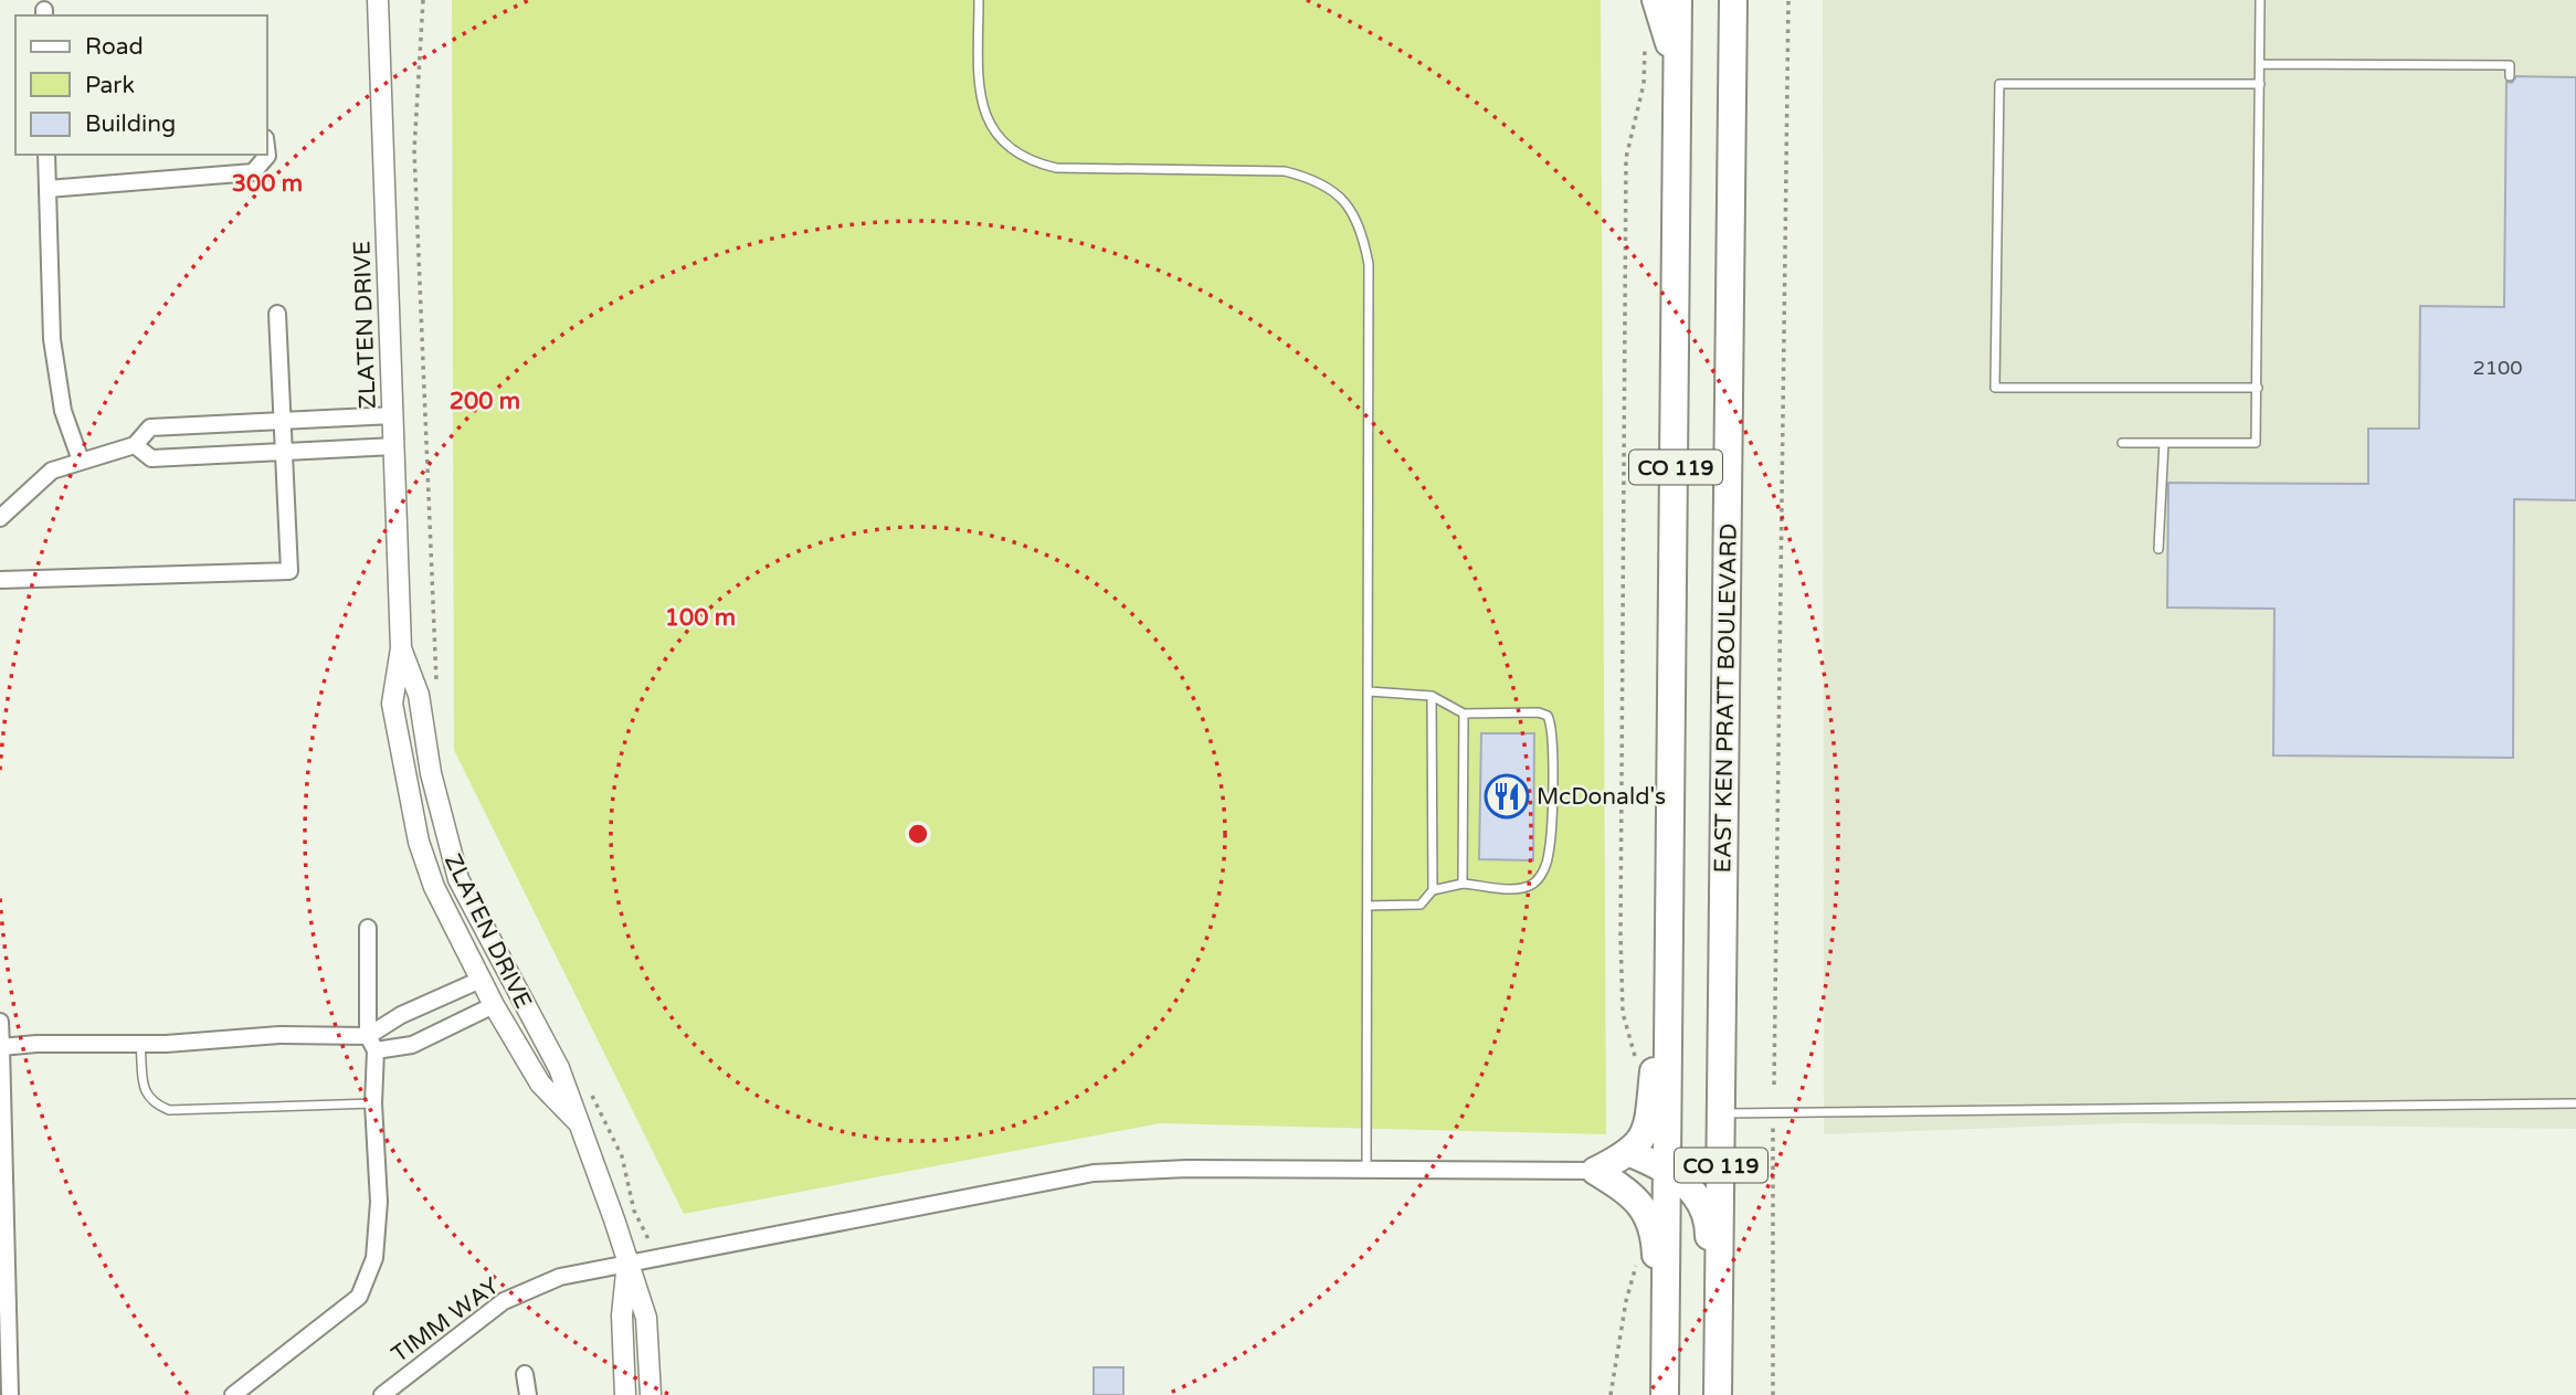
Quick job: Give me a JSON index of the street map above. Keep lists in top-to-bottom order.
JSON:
{
  "streets": {
    "highway": ["CO 119", "EAST KEN PRATT BOULEVARD"],
    "street": ["ZLATEN DRIVE", "TIMM WAY"]
  },
  "crossings": [
    ["ZLATEN DRIVE", "TIMM WAY"]
  ],
  "places": {
    "restaurant": ["McDonald's"]
  },
  "house_numbers": ["2100"],
  "legend": ["Road", "Park", "Building"],
  "rings": ["300 m", "200 m", "100 m"]
}
